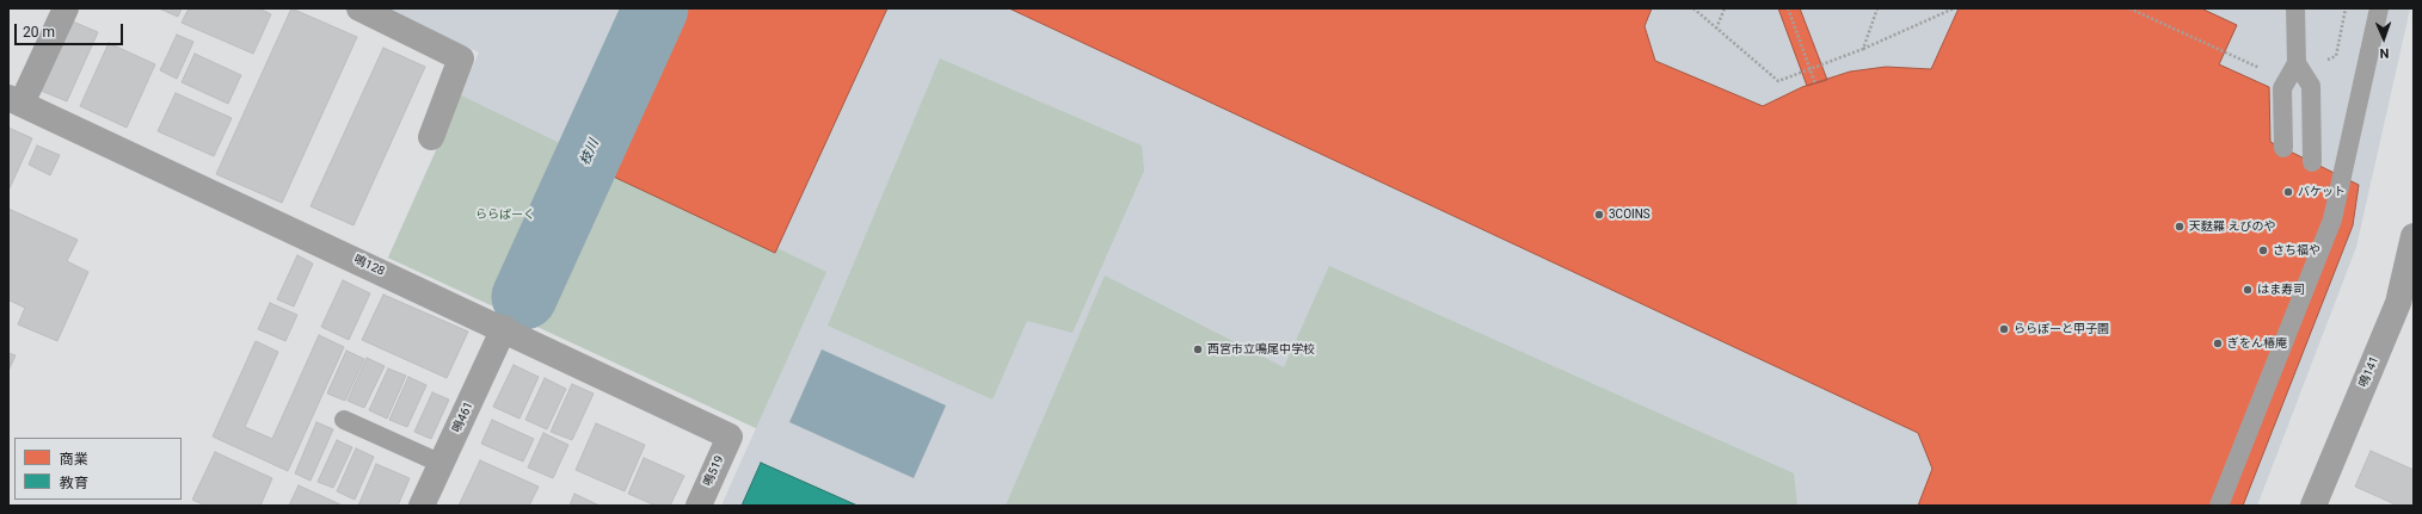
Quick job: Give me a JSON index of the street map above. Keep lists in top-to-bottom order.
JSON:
{
  "streets": {
    "street": [
      "鳴128",
      "鳴141",
      "鳴461",
      "鳴519"
    ]
  },
  "crossings": [
    ["鳴128", "鳴461"],
    ["鳴128", "鳴519"]
  ],
  "water": ["枝川"],
  "parks": ["ららぱーく"],
  "places": [
    "バケット",
    "3COINS",
    "天麩羅 えびのや",
    "さち福や",
    "はま寿司",
    "ららぽーと甲子園",
    "ぎをん椿庵",
    "西宮市立鳴尾中学校"
  ],
  "legend": ["商業", "教育"],
  "scale_bar": "20 m",
  "north": "bottom"
}
